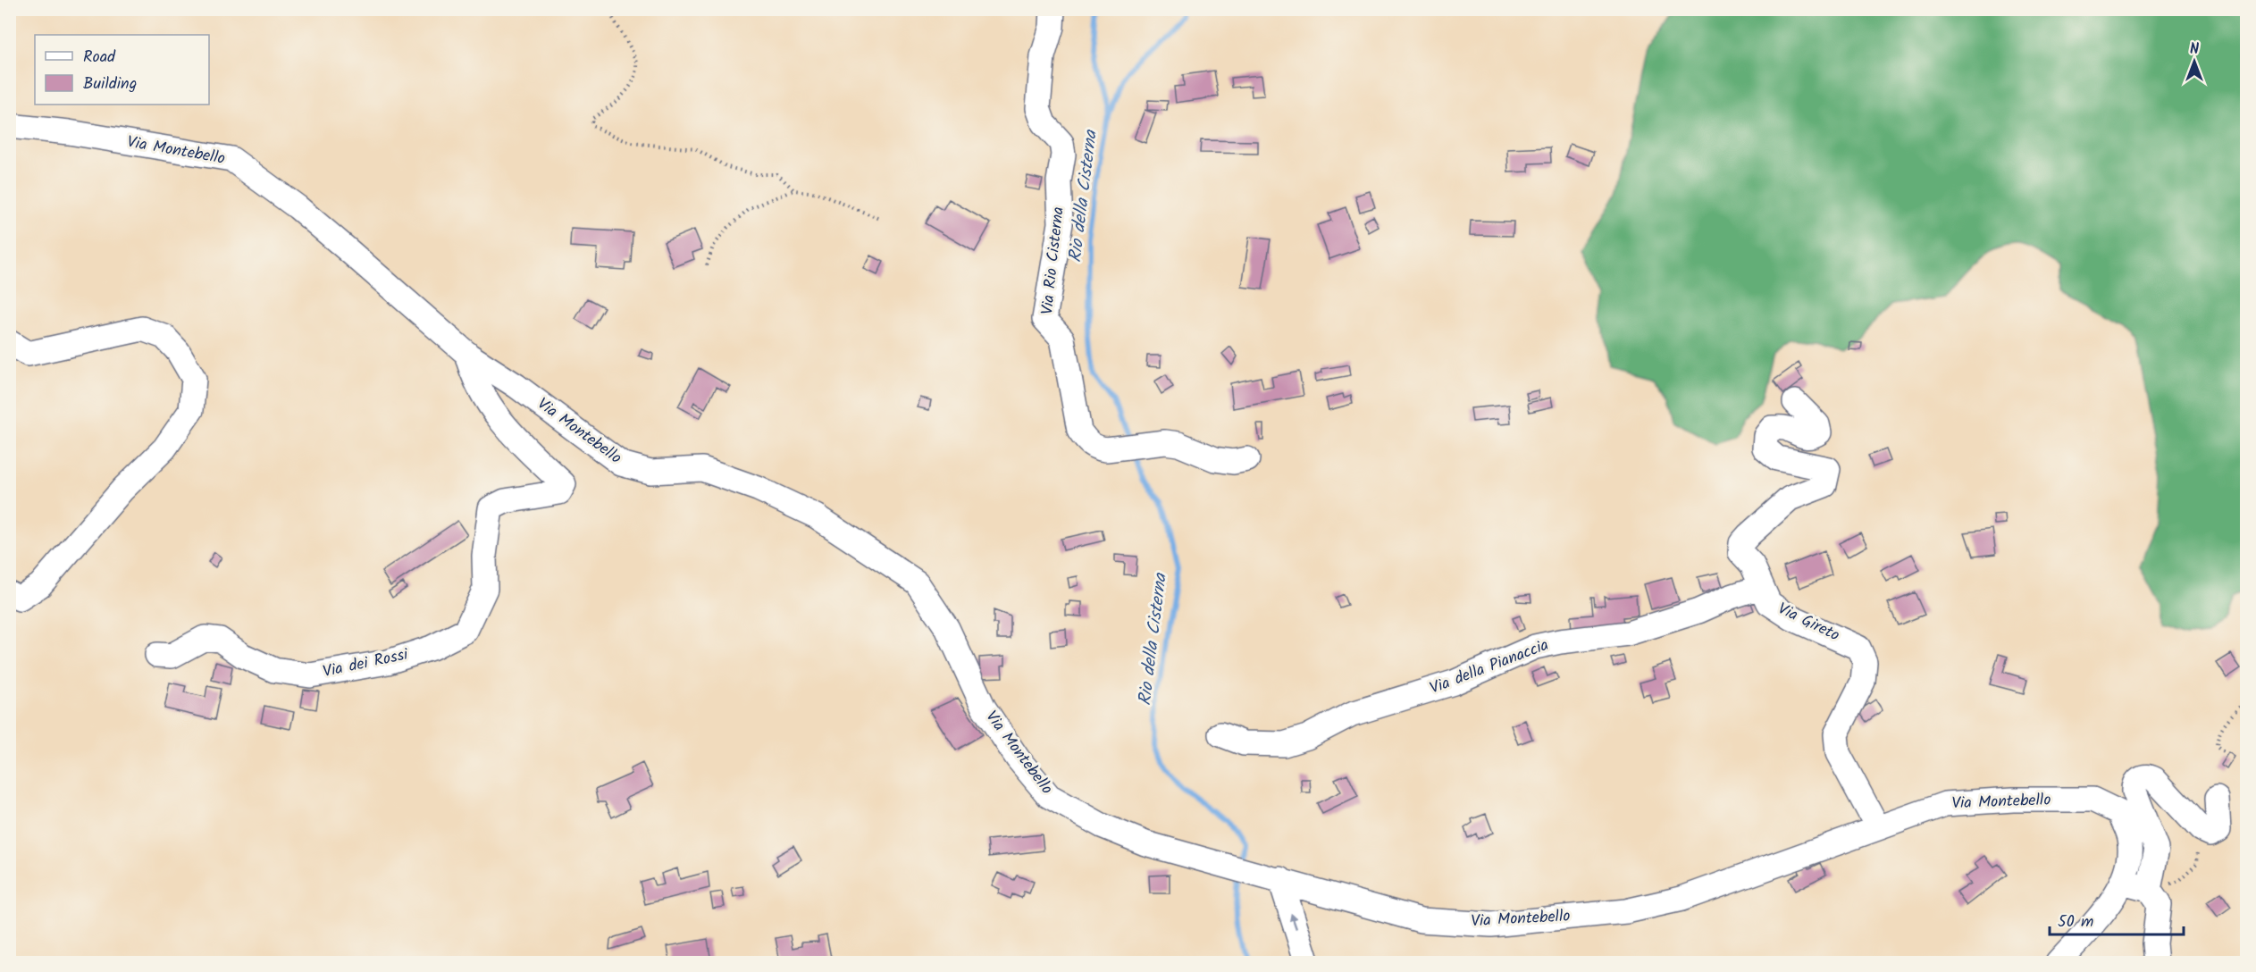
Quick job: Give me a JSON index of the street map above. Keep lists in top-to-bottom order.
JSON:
{
  "streets": {
    "street": [
      "Via Montebello",
      "Via Rio Cisterna",
      "Via Gireto",
      "Via dei Rossi",
      "Via della Pianaccia"
    ]
  },
  "crossings": [
    ["Via Montebello", "Via Gireto"],
    ["Via Montebello", "Via dei Rossi"],
    ["Via Gireto", "Via della Pianaccia"]
  ],
  "water": ["Rio della Cisterna"],
  "legend": ["Road", "Building"],
  "scale_bar": "50 m",
  "north": "top"
}
